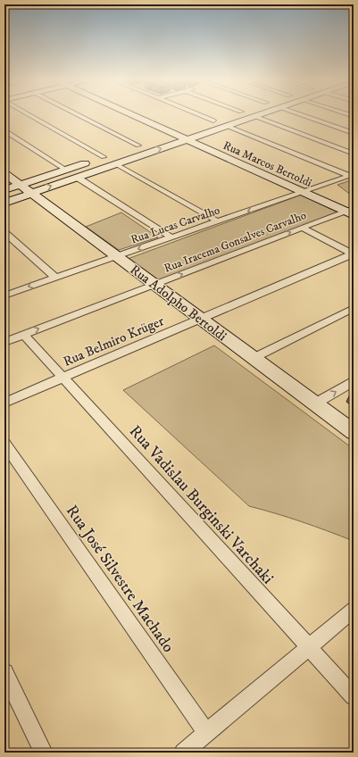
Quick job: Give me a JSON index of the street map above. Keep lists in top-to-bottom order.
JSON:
{
  "streets": {
    "street": [
      "Rua Marcos Bertoldi",
      "Rua Lucas Carvalho",
      "Rua Iracema Gonsalves Carvalho",
      "Rua Adolpho Bertoldi",
      "Rua Belmiro Krüger",
      "Rua Vadislau Burginski Varchaki",
      "Rua José Silvestre Machado"
    ]
  },
  "crossings": [
    ["Rua Marcos Bertoldi", "Rua Lucas Carvalho"],
    ["Rua Marcos Bertoldi", "Rua Iracema Gonsalves Carvalho"],
    ["Rua Lucas Carvalho", "Rua Adolpho Bertoldi"],
    ["Rua Iracema Gonsalves Carvalho", "Rua Adolpho Bertoldi"],
    ["Rua Iracema Gonsalves Carvalho", "Rua Vadislau Burginski Varchaki"],
    ["Rua Adolpho Bertoldi", "Rua Belmiro Krüger"],
    ["Rua Belmiro Krüger", "Rua Vadislau Burginski Varchaki"]
  ],
  "one_way": ["Rua Iracema Gonsalves Carvalho"]
}
